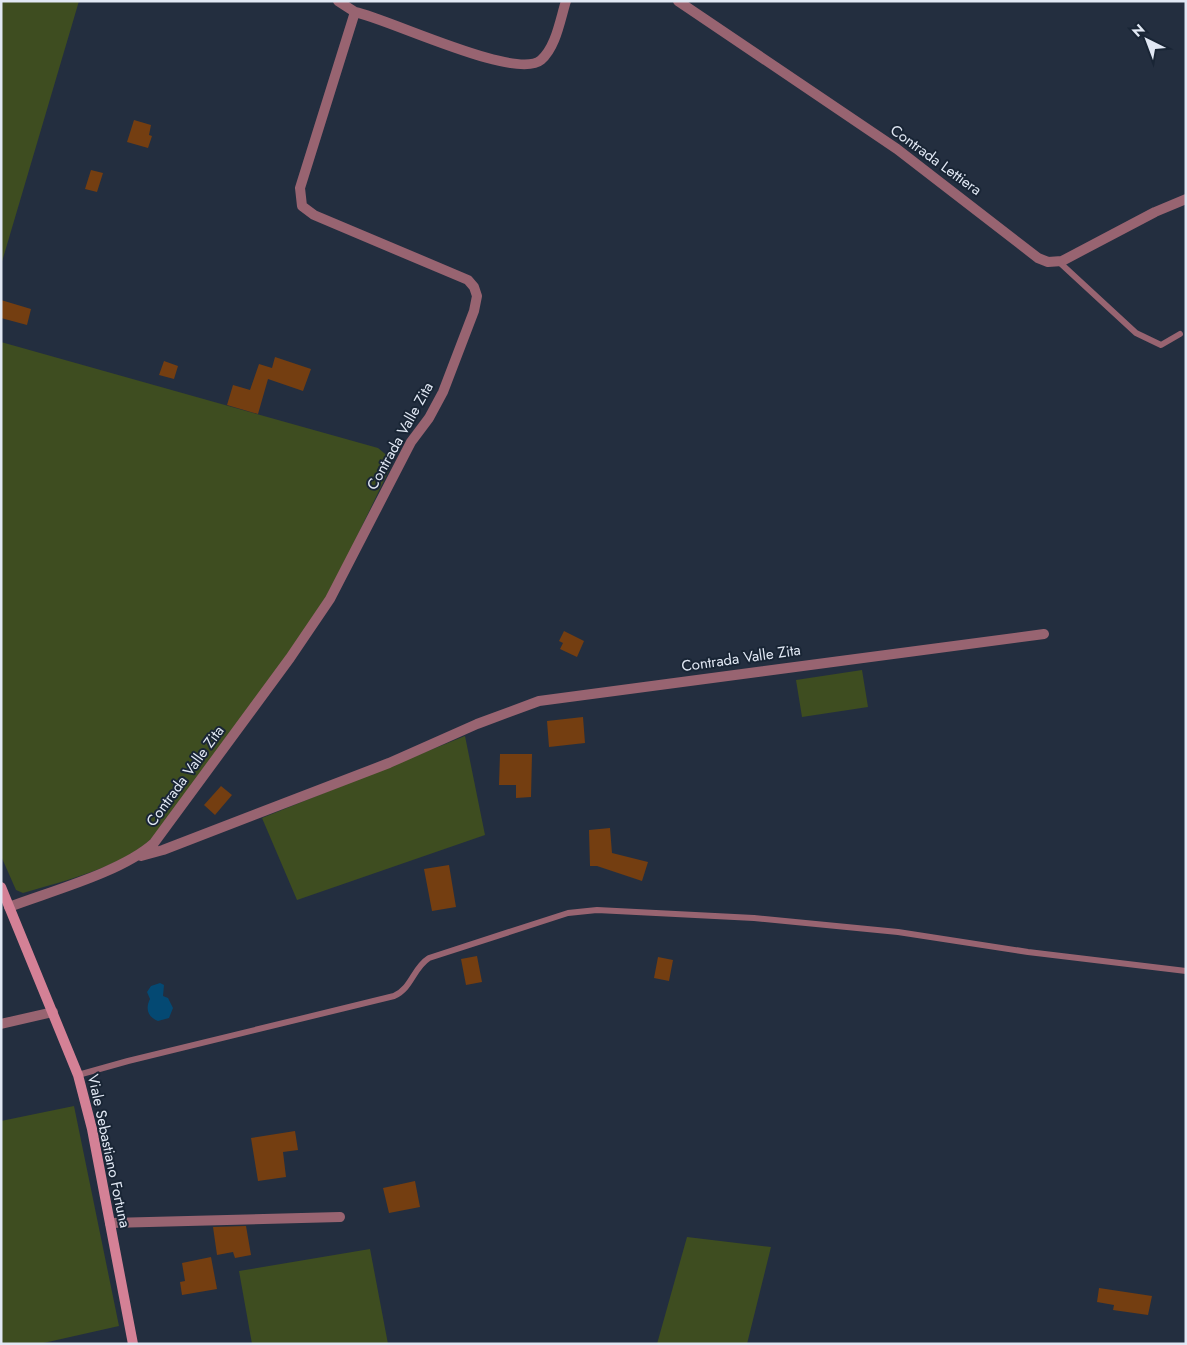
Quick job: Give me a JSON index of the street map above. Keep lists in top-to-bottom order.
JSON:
{
  "streets": {
    "street": ["Contrada Lettiera", "Contrada Valle Zita", "Viale Sebastiano Fortuna"]
  },
  "crossings": [
    ["Contrada Valle Zita", "Viale Sebastiano Fortuna"]
  ],
  "north": "top left"
}
